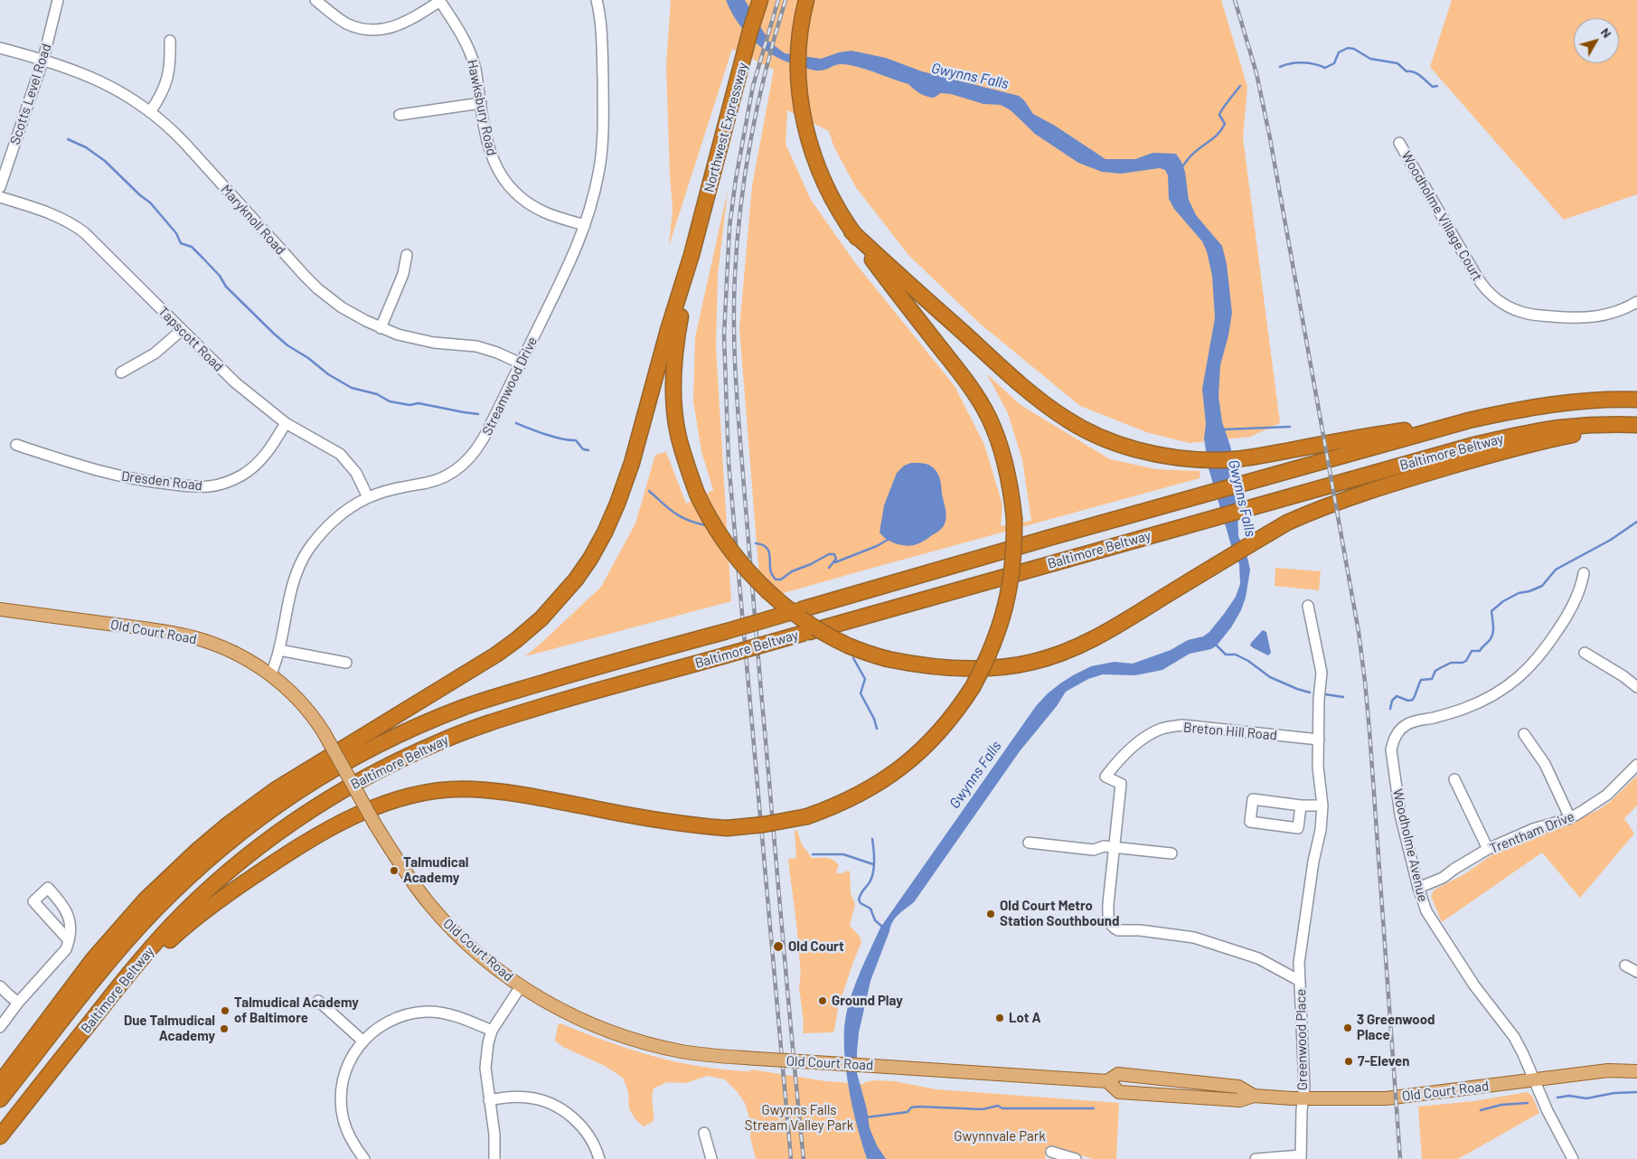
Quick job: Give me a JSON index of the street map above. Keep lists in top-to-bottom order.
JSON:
{
  "streets": {
    "highway": ["Northwest Expressway", "Baltimore Beltway"],
    "main road": ["Old Court Road"],
    "street": [
      "Scotts Level Road",
      "Hawksbury Road",
      "Woodholme Village Court",
      "Maryknoll Road",
      "Tapscott Road",
      "Streamwood Drive",
      "Dresden Road",
      "Breton Hill Road",
      "Trentham Drive",
      "Woodholme Avenue",
      "Greenwood Place"
    ]
  },
  "crossings": [
    ["Scotts Level Road", "Maryknoll Road"],
    ["Hawksbury Road", "Streamwood Drive"],
    ["Maryknoll Road", "Streamwood Drive"],
    ["Tapscott Road", "Streamwood Drive"],
    ["Tapscott Road", "Dresden Road"],
    ["Streamwood Drive", "Old Court Road"],
    ["Old Court Road", "Woodholme Avenue"],
    ["Old Court Road", "Greenwood Place"],
    ["Trentham Drive", "Woodholme Avenue"]
  ],
  "water": ["Gwynns Falls"],
  "parks": ["Gwynns Falls Stream Valley Park", "Gwynnvale Park"],
  "places": [
    "Talmudical Academy",
    "Old Court Metro Station Southbound",
    "Old Court",
    "Ground Play",
    "Talmudical Academy of Baltimore",
    "Lot A",
    "3 Greenwood Place",
    "Due Talmudical Academy",
    "7-Eleven"
  ],
  "north": "top right"
}
